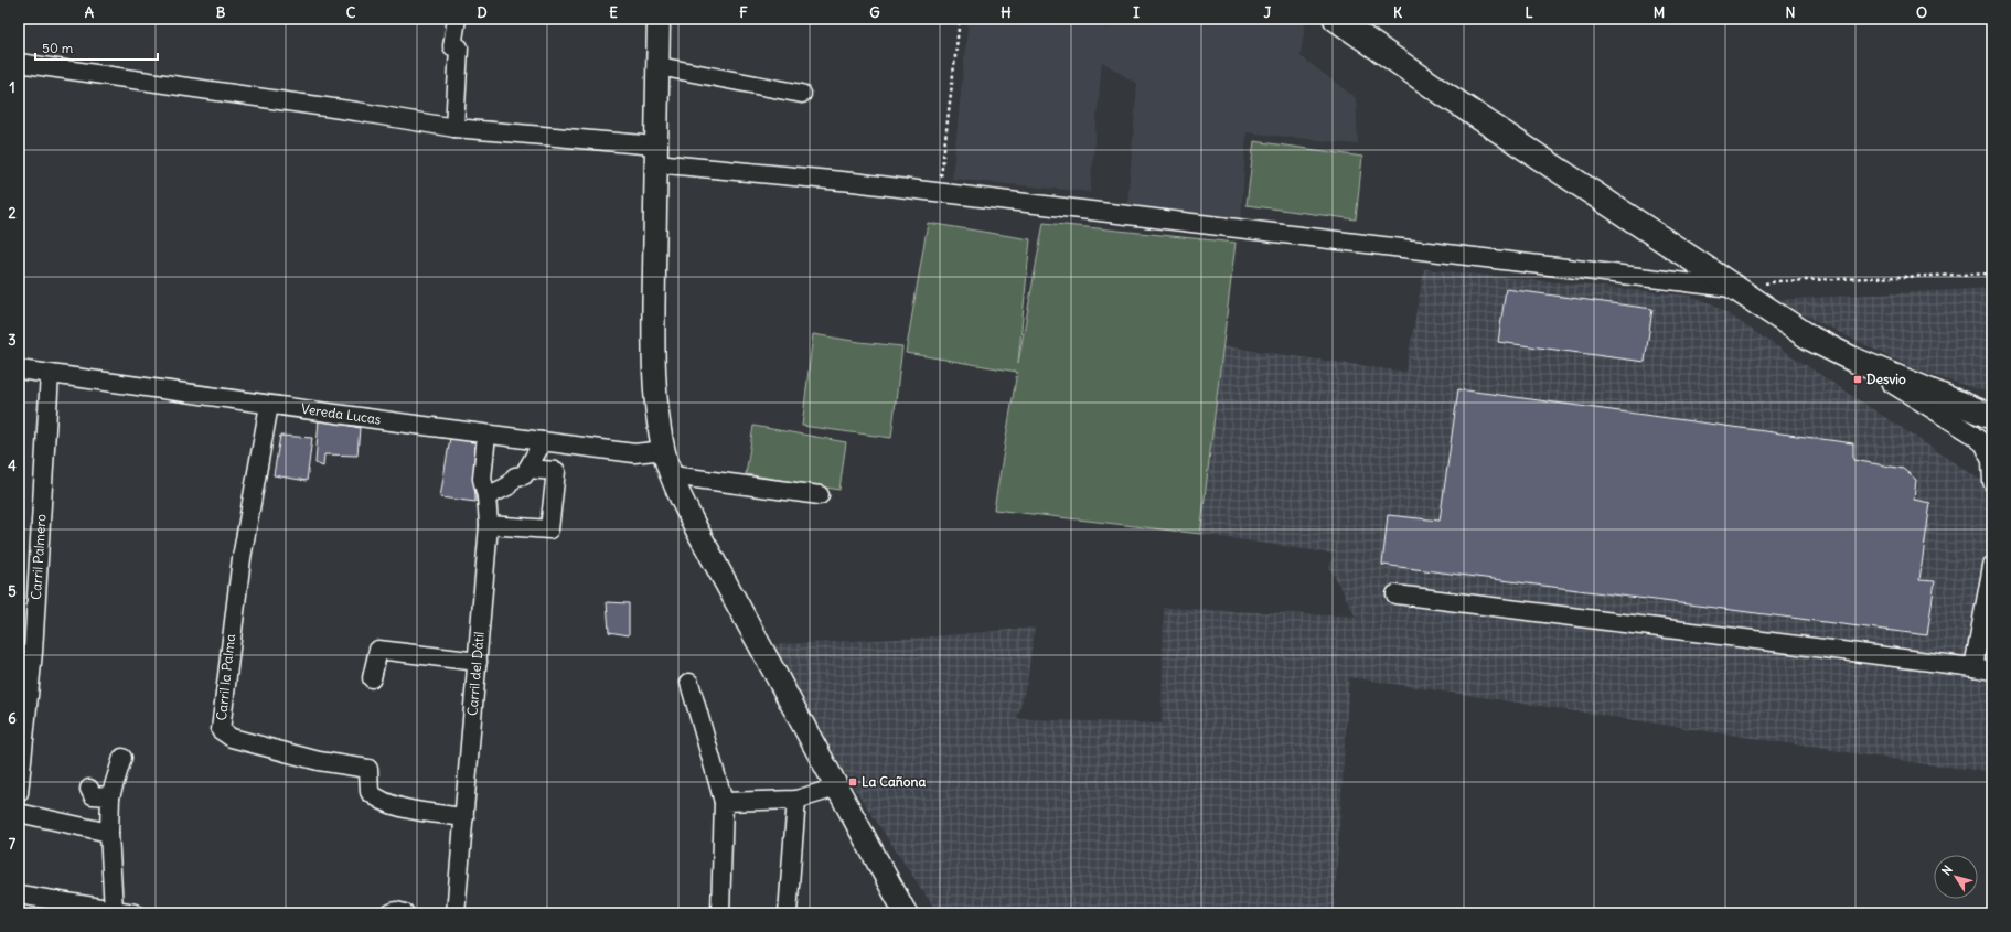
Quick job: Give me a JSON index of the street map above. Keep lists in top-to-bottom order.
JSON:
{
  "streets": {
    "street": [
      "Vereda Lucas",
      "Carril Palmero",
      "Carril del Dátil",
      "Carril la Palma"
    ]
  },
  "crossings": [
    ["Vereda Lucas", "Carril Palmero"],
    ["Vereda Lucas", "Carril del Dátil"],
    ["Vereda Lucas", "Carril la Palma"],
    ["Carril del Dátil", "Carril la Palma"]
  ],
  "places": {
    "transit": ["Desvio", "La Cañona"]
  },
  "scale_bar": "50 m",
  "north": "top left",
  "grid": {
    "columns": [
      "A",
      "B",
      "C",
      "D",
      "E",
      "F",
      "G",
      "H",
      "I",
      "J",
      "K",
      "L",
      "M",
      "N",
      "O"
    ],
    "rows": [
      "1",
      "2",
      "3",
      "4",
      "5",
      "6",
      "7"
    ]
  }
}
